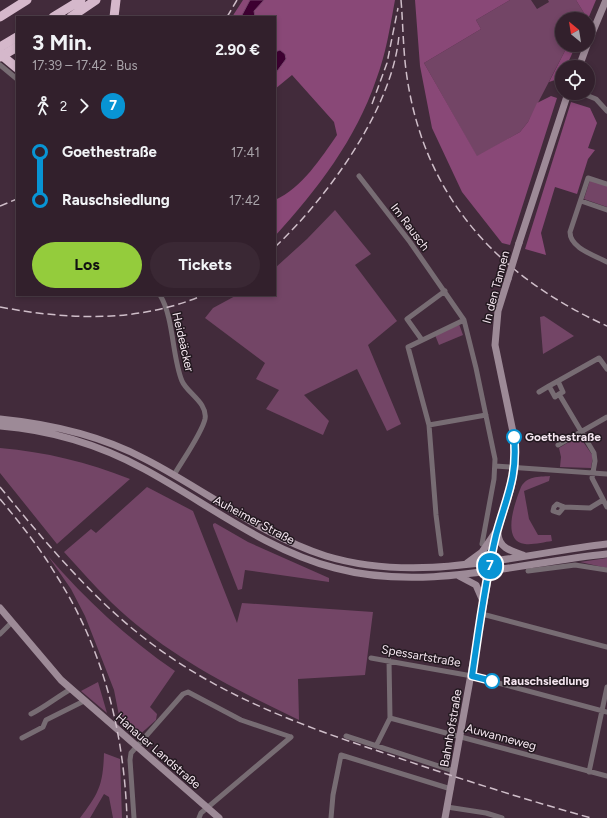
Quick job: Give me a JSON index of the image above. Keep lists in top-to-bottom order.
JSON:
{
  "streets": {
    "main road": [
      "In den Tannen",
      "Auheimer Straße",
      "Bahnhofstraße",
      "Hanauer Landstraße"
    ],
    "street": [
      "Im Rausch",
      "Heideäcker",
      "Spessartstraße",
      "Auwanneweg"
    ]
  },
  "crossings": [
    ["In den Tannen", "Auheimer Straße"],
    ["In den Tannen", "Bahnhofstraße"],
    ["Heideäcker", "Auheimer Straße"],
    ["Auheimer Straße", "Bahnhofstraße"],
    ["Spessartstraße", "Bahnhofstraße"],
    ["Bahnhofstraße", "Auwanneweg"]
  ],
  "places": ["Goethestraße", "Rauschsiedlung"],
  "lines": ["bus line 7"],
  "north": "top left",
  "page": {
    "on_map": "7",
    "heading": ["3 Min.", "17:39 – 17:42 · Bus", "2.90 €"],
    "legs": ["2", "7"],
    "list": [
      {
        "name": "Goethestraße",
        "value": "17:41"
      },
      {
        "name": "Rauschsiedlung",
        "value": "17:42"
      }
    ],
    "buttons": ["Los", "Tickets"]
  }
}
